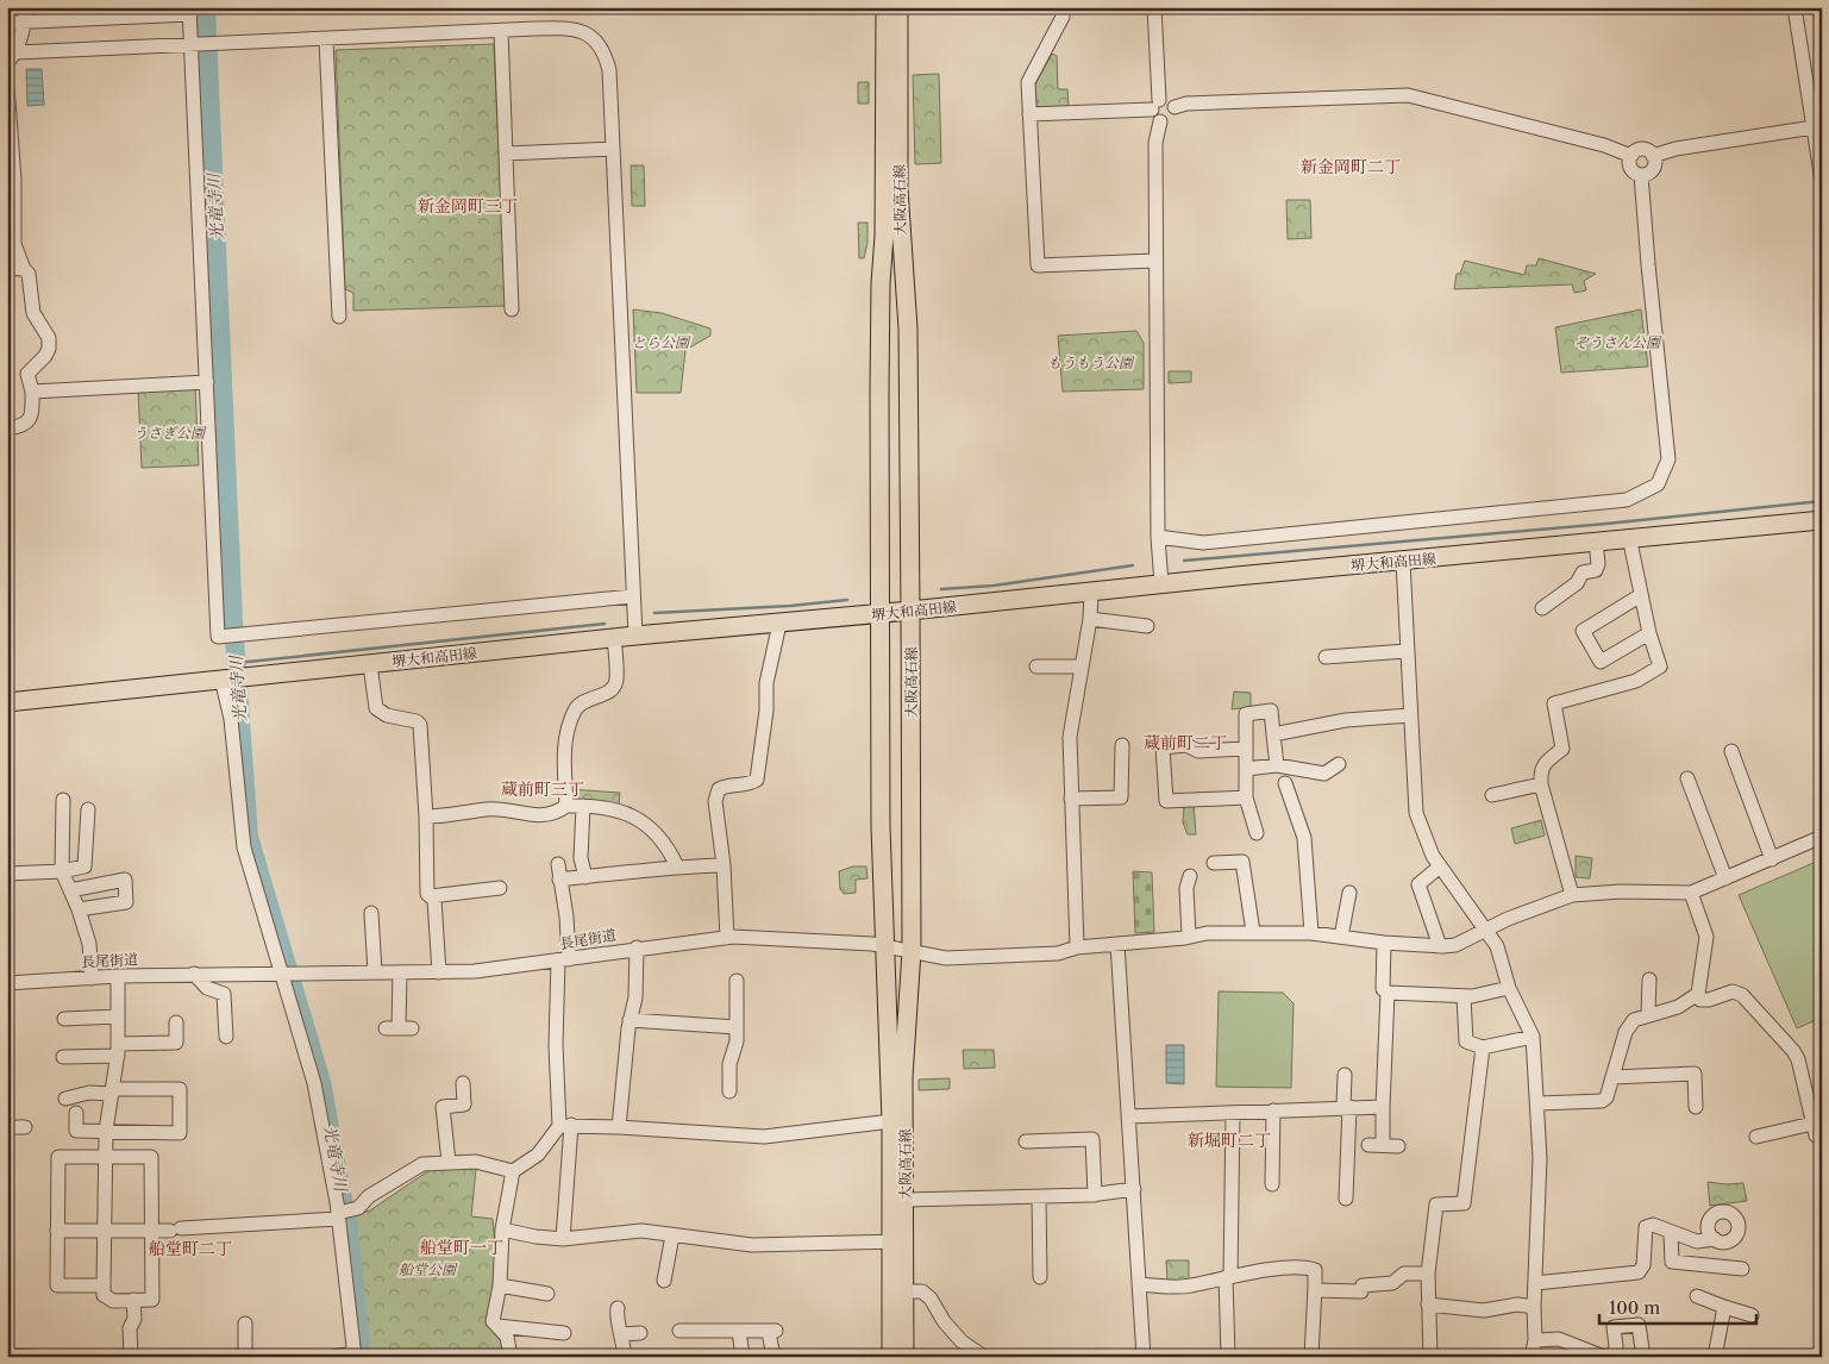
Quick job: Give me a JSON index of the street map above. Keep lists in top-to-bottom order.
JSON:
{
  "streets": {
    "main road": ["大阪高石線", "堺大和高田線"],
    "street": ["長尾街道"]
  },
  "crossings": [
    ["大阪高石線", "堺大和高田線"],
    ["大阪高石線", "長尾街道"]
  ],
  "districts": [
    "新金岡町二丁",
    "新金岡町三丁",
    "蔵前町二丁",
    "蔵前町三丁",
    "新堀町二丁",
    "船堂町一丁",
    "船堂町二丁"
  ],
  "water": ["光竜寺川"],
  "parks": [
    "とら公園",
    "ぞうさん公園",
    "もうもう公園",
    "うさぎ公園",
    "船堂公園"
  ],
  "scale_bar": "100 m"
}
